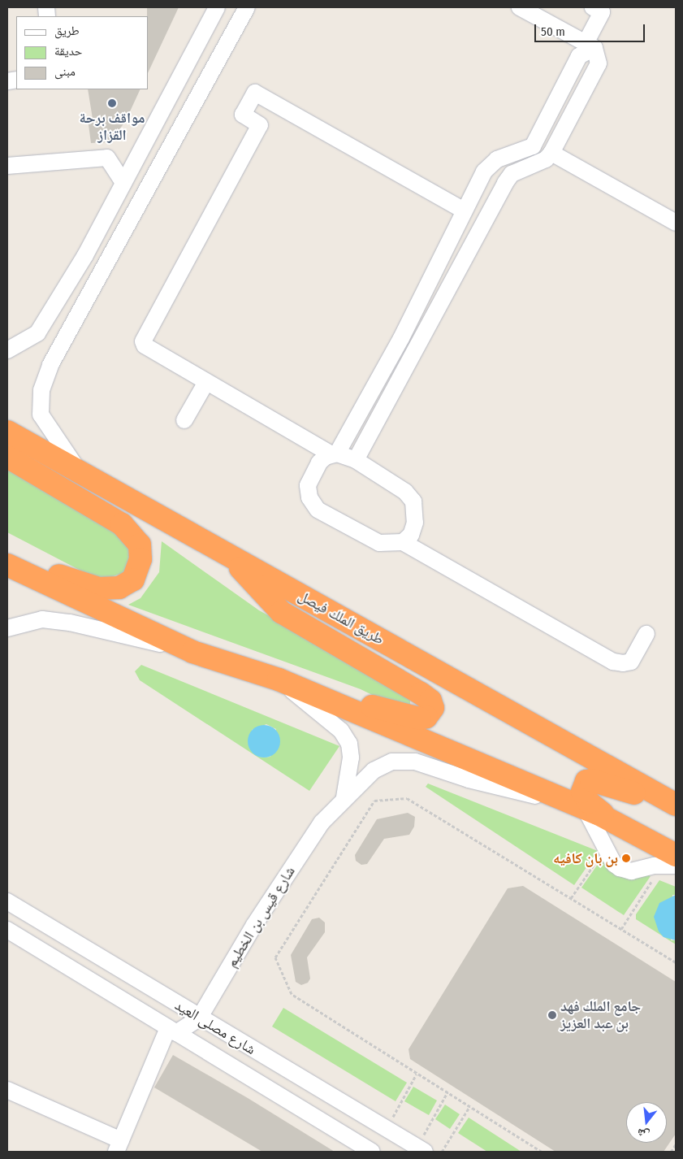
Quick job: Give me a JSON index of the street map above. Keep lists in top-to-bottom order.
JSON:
{
  "streets": {
    "highway": ["طريق الملك فيصل"],
    "street": ["شارع قيس بن الخطيم", "شارع مصلى العيد"]
  },
  "crossings": [
    ["شارع قيس بن الخطيم", "شارع مصلى العيد"]
  ],
  "places": ["مواقف برحة القزاز", "بن بان كافيه", "جامع الملك فهد بن عبد العزيز"],
  "legend": ["طريق", "حديقة", "مبنى"],
  "scale_bar": "50 m",
  "north": "bottom"
}
